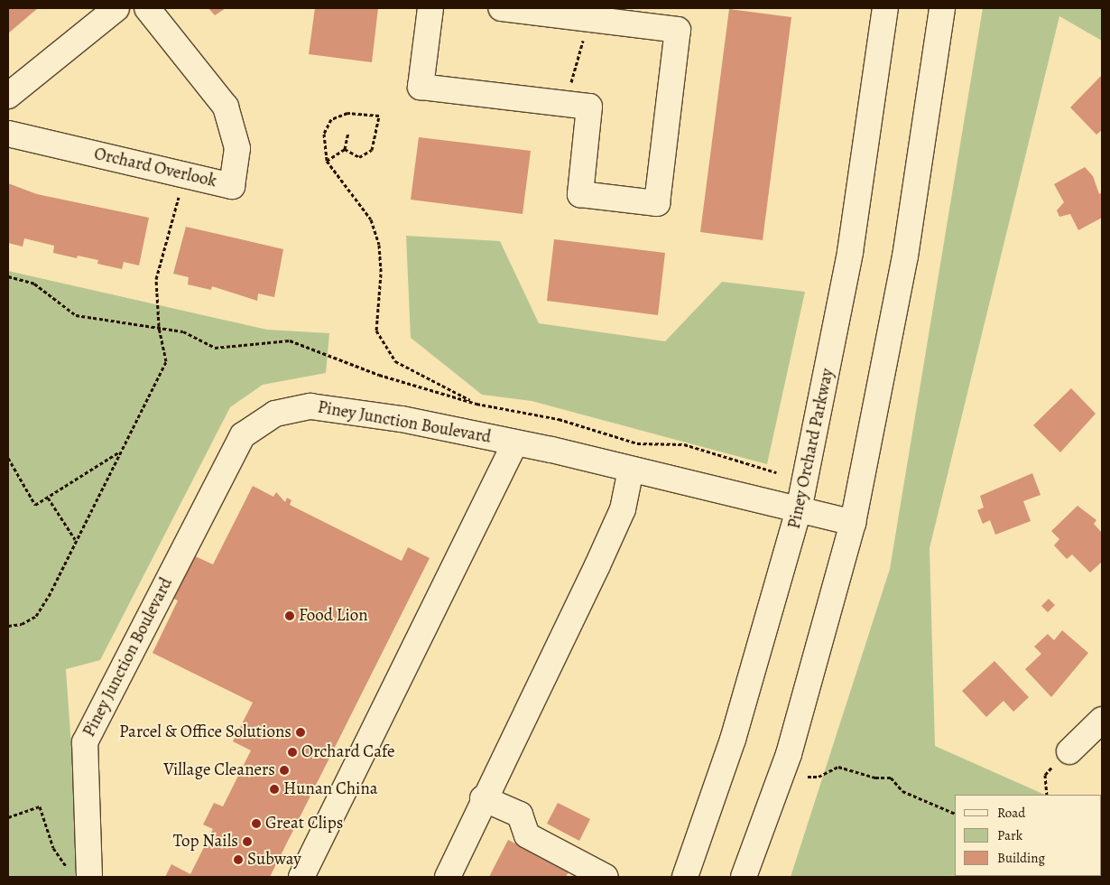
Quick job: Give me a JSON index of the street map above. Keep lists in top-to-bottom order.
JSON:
{
  "streets": {
    "street": ["Orchard Overlook", "Piney Junction Boulevard", "Piney Orchard Parkway"]
  },
  "crossings": [
    ["Piney Junction Boulevard", "Piney Orchard Parkway"]
  ],
  "places": [
    "Food Lion",
    "Parcel & Office Solutions",
    "Orchard Cafe",
    "Village Cleaners",
    "Hunan China",
    "Great Clips",
    "Top Nails",
    "Subway"
  ],
  "legend": ["Road", "Park", "Building"]
}
